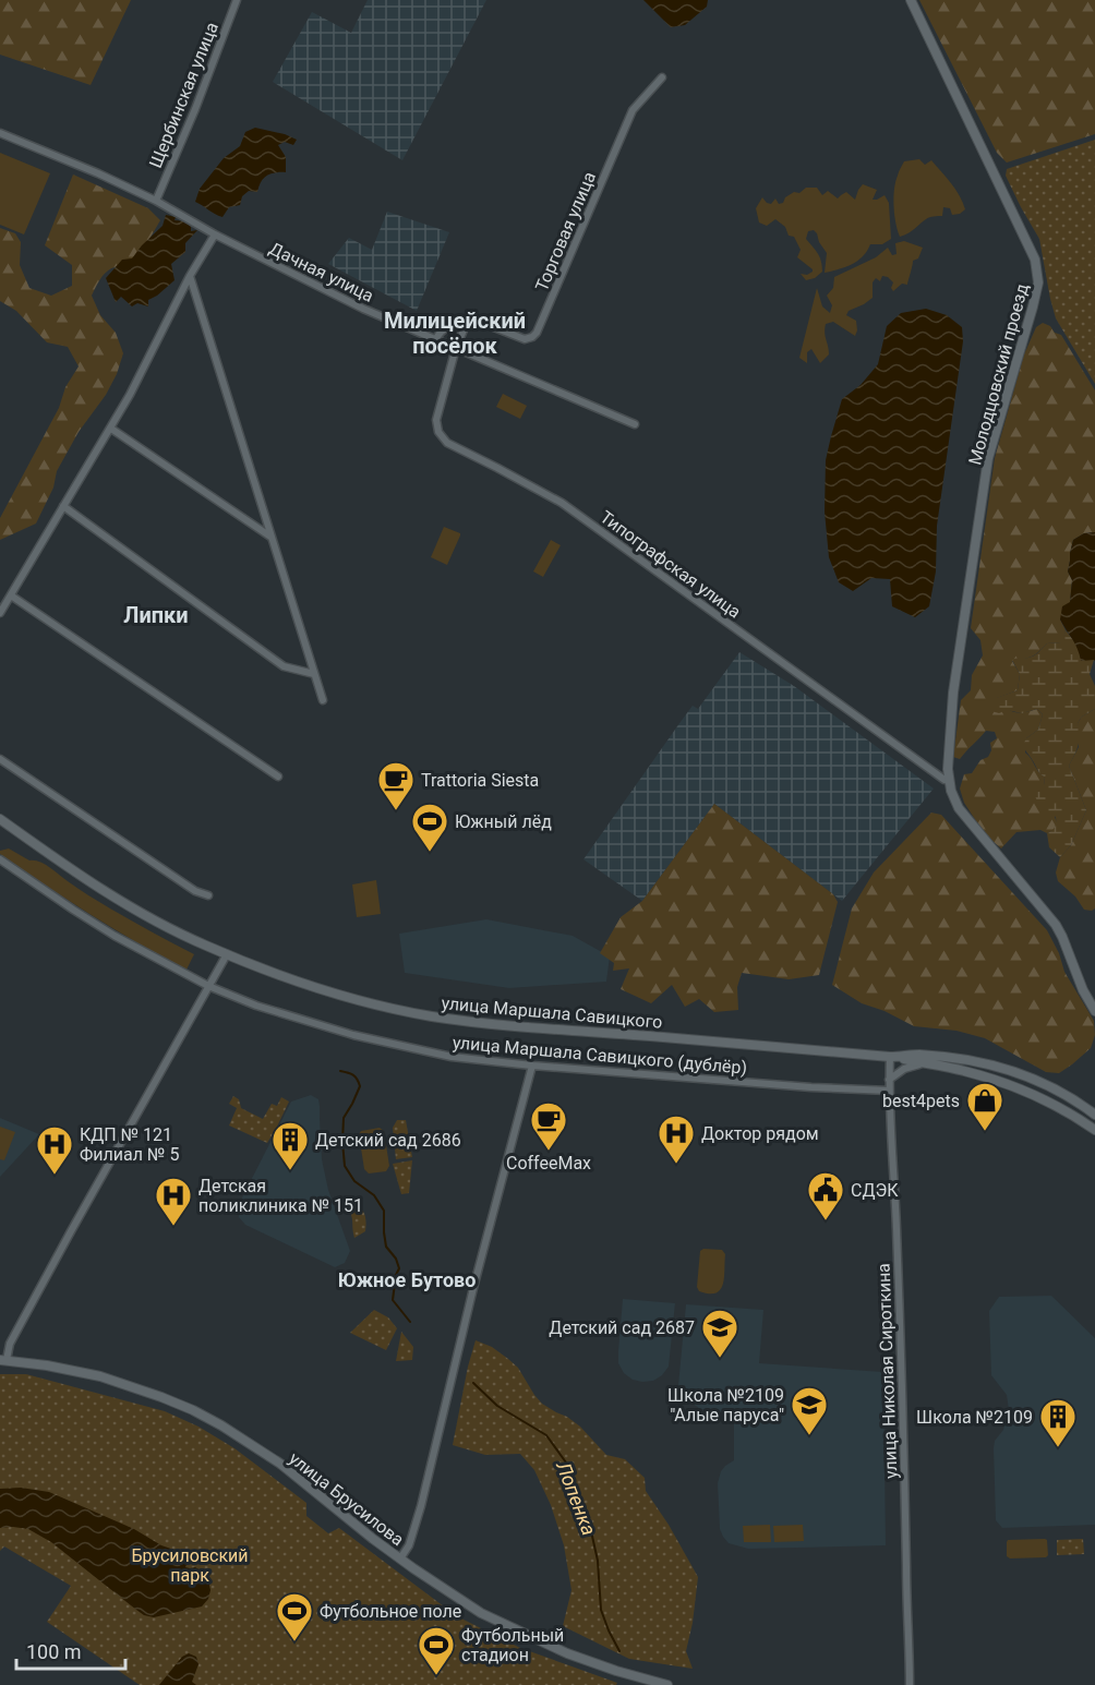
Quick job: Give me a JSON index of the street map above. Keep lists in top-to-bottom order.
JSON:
{
  "streets": {
    "street": [
      "Щербинская улица",
      "Торговая улица",
      "Дачная улица",
      "Молодцовский проезд",
      "Типографская улица",
      "улица Маршала Савицкого",
      "улица Маршала Савицкого (дублёр)",
      "улица Николая Сироткина",
      "улица Брусилова"
    ]
  },
  "crossings": [
    ["Щербинская улица", "Дачная улица"],
    ["Торговая улица", "Дачная улица"],
    ["Дачная улица", "Типографская улица"],
    ["Молодцовский проезд", "Типографская улица"],
    ["улица Маршала Савицкого", "улица Николая Сироткина"],
    ["улица Маршала Савицкого (дублёр)", "улица Николая Сироткина"]
  ],
  "districts": ["Милицейский посёлок", "Липки", "Южное Бутово"],
  "water": ["Лопенка"],
  "parks": ["Брусиловский парк"],
  "places": {
    "cafe": ["Trattoria Siesta", "CoffeeMax"],
    "sports": ["Южный лёд", "Футбольное поле", "Футбольный стадион"],
    "shop": ["best4pets"],
    "hospital": ["Доктор рядом", "КДП № 121 Филиал № 5", "Детская поликлиника № 151"],
    "building": ["Детский сад 2686", "Школа №2109"],
    "public building": ["СДЭК"],
    "school or university": ["Детский сад 2687", "Школа №2109 \"Алые паруса\""]
  },
  "scale_bar": "100 m"
}
